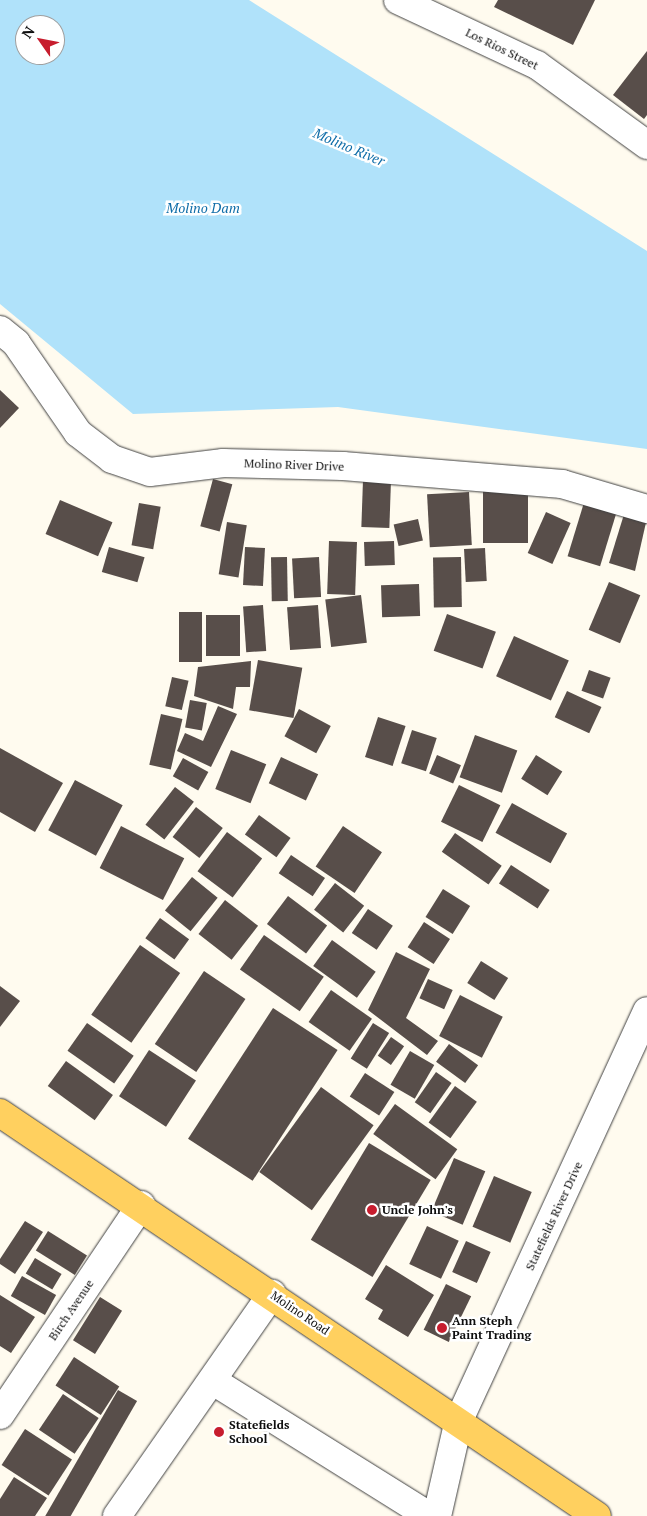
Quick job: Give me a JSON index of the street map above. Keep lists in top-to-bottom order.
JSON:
{
  "streets": {
    "main road": ["Molino Road"],
    "street": [
      "Los Rios Street",
      "Molino River Drive",
      "Statefields River Drive",
      "Birch Avenue"
    ]
  },
  "crossings": [
    ["Statefields River Drive", "Molino Road"],
    ["Birch Avenue", "Molino Road"]
  ],
  "water": ["Molino River", "Molino Dam"],
  "places": ["Uncle John's", "Ann Steph Paint Trading", "Statefields School"],
  "north": "top left"
}
